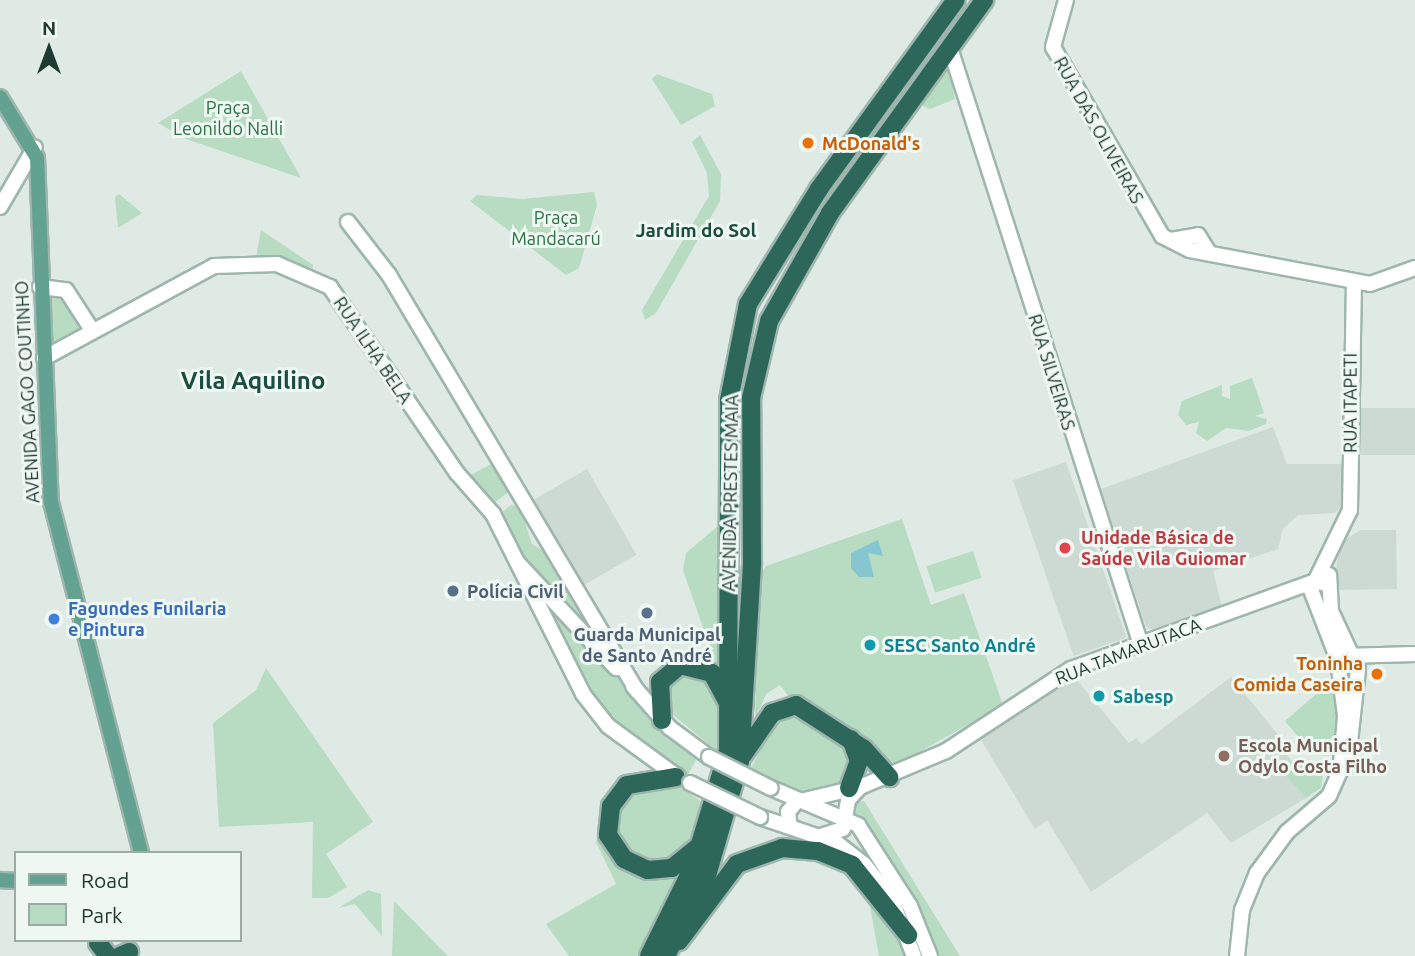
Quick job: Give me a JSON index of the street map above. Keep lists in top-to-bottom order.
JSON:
{
  "streets": {
    "highway": ["AVENIDA PRESTES MAIA"],
    "main road": ["AVENIDA GAGO COUTINHO"],
    "street": [
      "RUA DAS OLIVEIRAS",
      "RUA ILHA BELA",
      "RUA SILVEIRAS",
      "RUA ITAPETI",
      "RUA TAMARUTACA"
    ]
  },
  "crossings": [
    ["RUA DAS OLIVEIRAS", "RUA ITAPETI"],
    ["RUA ILHA BELA", "AVENIDA GAGO COUTINHO"],
    ["RUA SILVEIRAS", "AVENIDA PRESTES MAIA"],
    ["RUA SILVEIRAS", "RUA TAMARUTACA"],
    ["RUA ITAPETI", "RUA TAMARUTACA"]
  ],
  "districts": ["Jardim do Sol", "Vila Aquilino"],
  "parks": ["Praça Leonildo Nalli", "Praça Mandacarú"],
  "places": [
    "McDonald's",
    "Unidade Básica de Saúde Vila Guiomar",
    "Polícia Civil",
    "Guarda Municipal de Santo André",
    "Fagundes Funilaria e Pintura",
    "SESC Santo André",
    "Toninha Comida Caseira",
    "Sabesp",
    "Escola Municipal Odylo Costa Filho"
  ],
  "legend": ["Road", "Park"],
  "north": "top"
}
